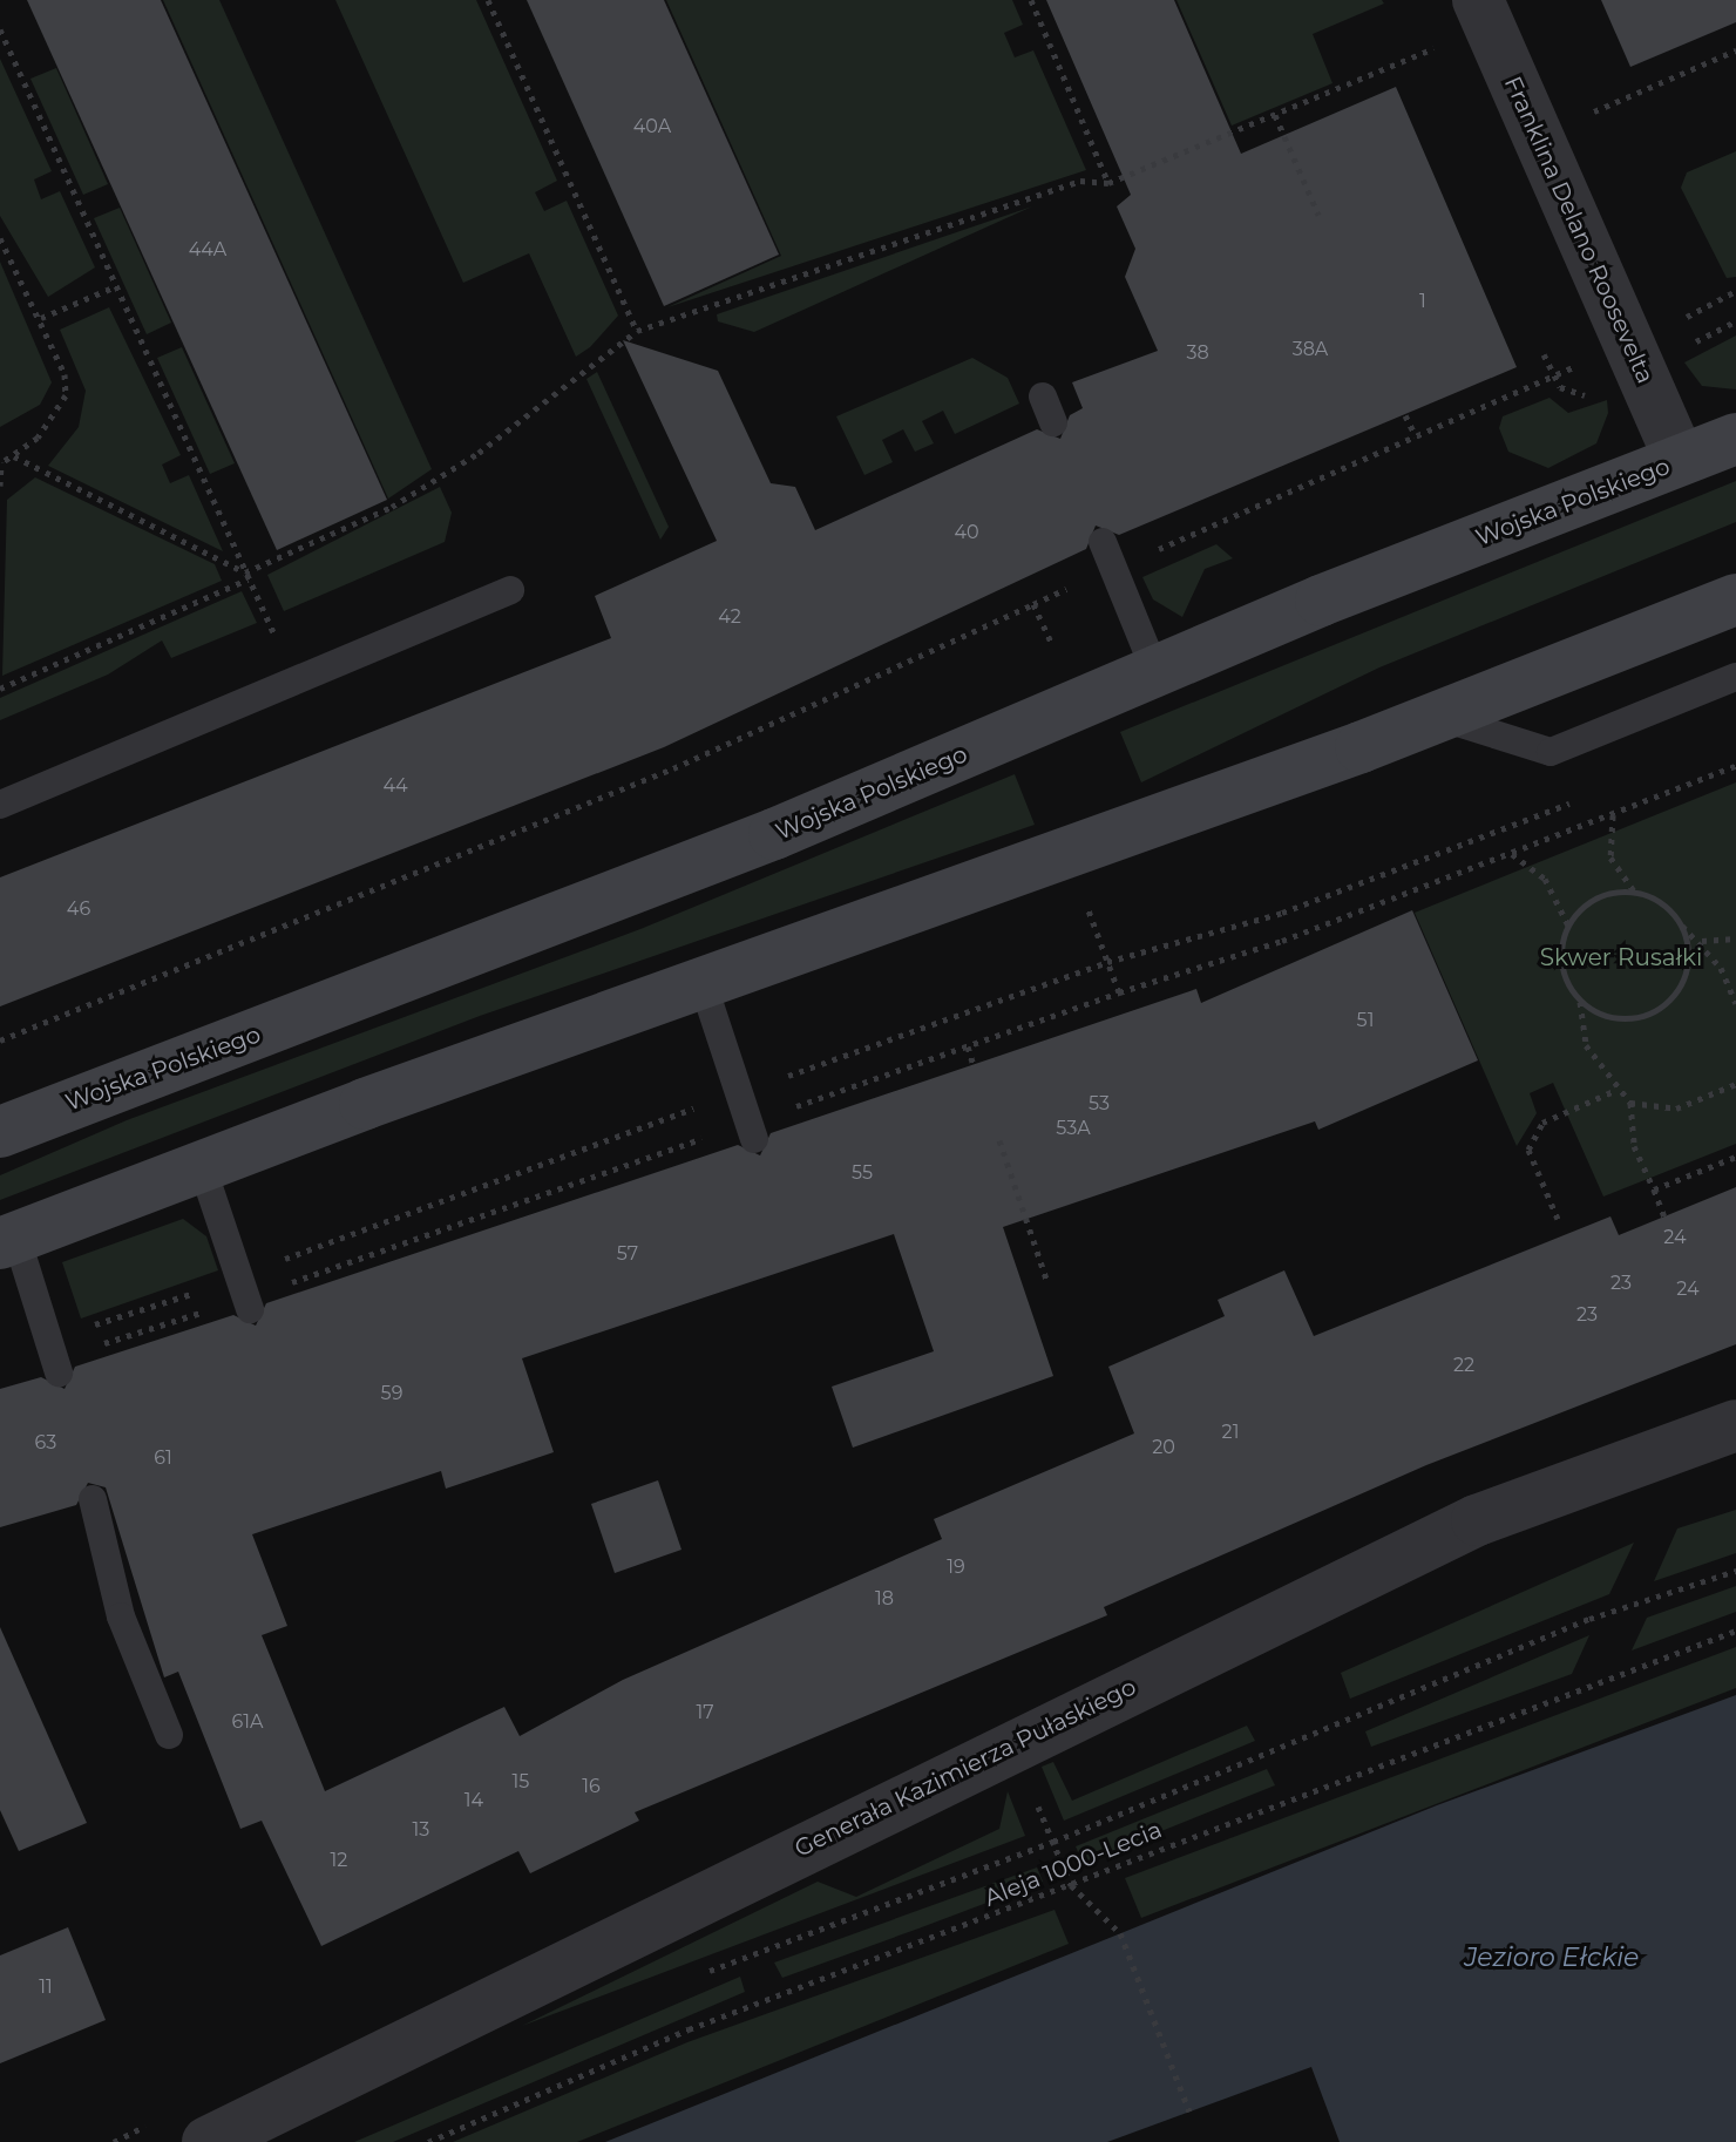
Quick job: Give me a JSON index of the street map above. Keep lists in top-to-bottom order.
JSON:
{
  "streets": {
    "street": ["Franklina Delano Roosevelta", "Wojska Polskiego", "Generała Kazimierza Pułaskiego"],
    "path": ["Aleja 1000-Lecia"]
  },
  "crossings": [
    ["Franklina Delano Roosevelta", "Wojska Polskiego"]
  ],
  "water": ["Jezioro Ełckie"],
  "parks": ["Skwer Rusałki"],
  "house_numbers": [
    "40A",
    "44A",
    "1",
    "38A",
    "38",
    "40",
    "42",
    "44",
    "46",
    "51",
    "53",
    "53A",
    "55",
    "24",
    "57",
    "23",
    "24",
    "23",
    "22",
    "59",
    "21",
    "63",
    "20",
    "61",
    "19",
    "18",
    "17",
    "61A",
    "15",
    "16",
    "14",
    "13",
    "12",
    "11"
  ]
}
